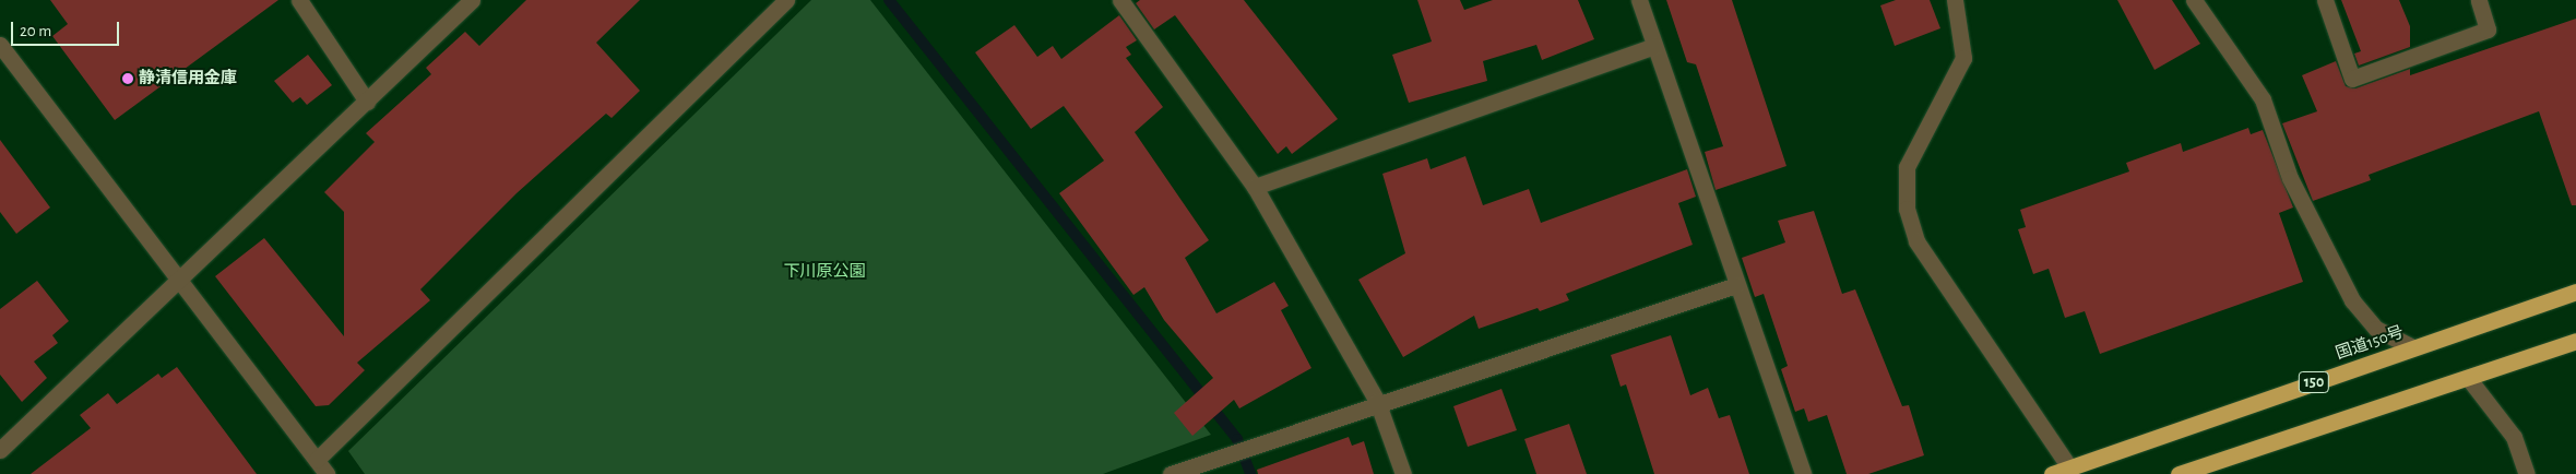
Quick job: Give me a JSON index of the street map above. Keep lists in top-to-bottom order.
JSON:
{
  "streets": {
    "highway": ["国道150号", "150"]
  },
  "parks": ["下川原公園"],
  "places": ["静清信用金庫"],
  "scale_bar": "20 m"
}
